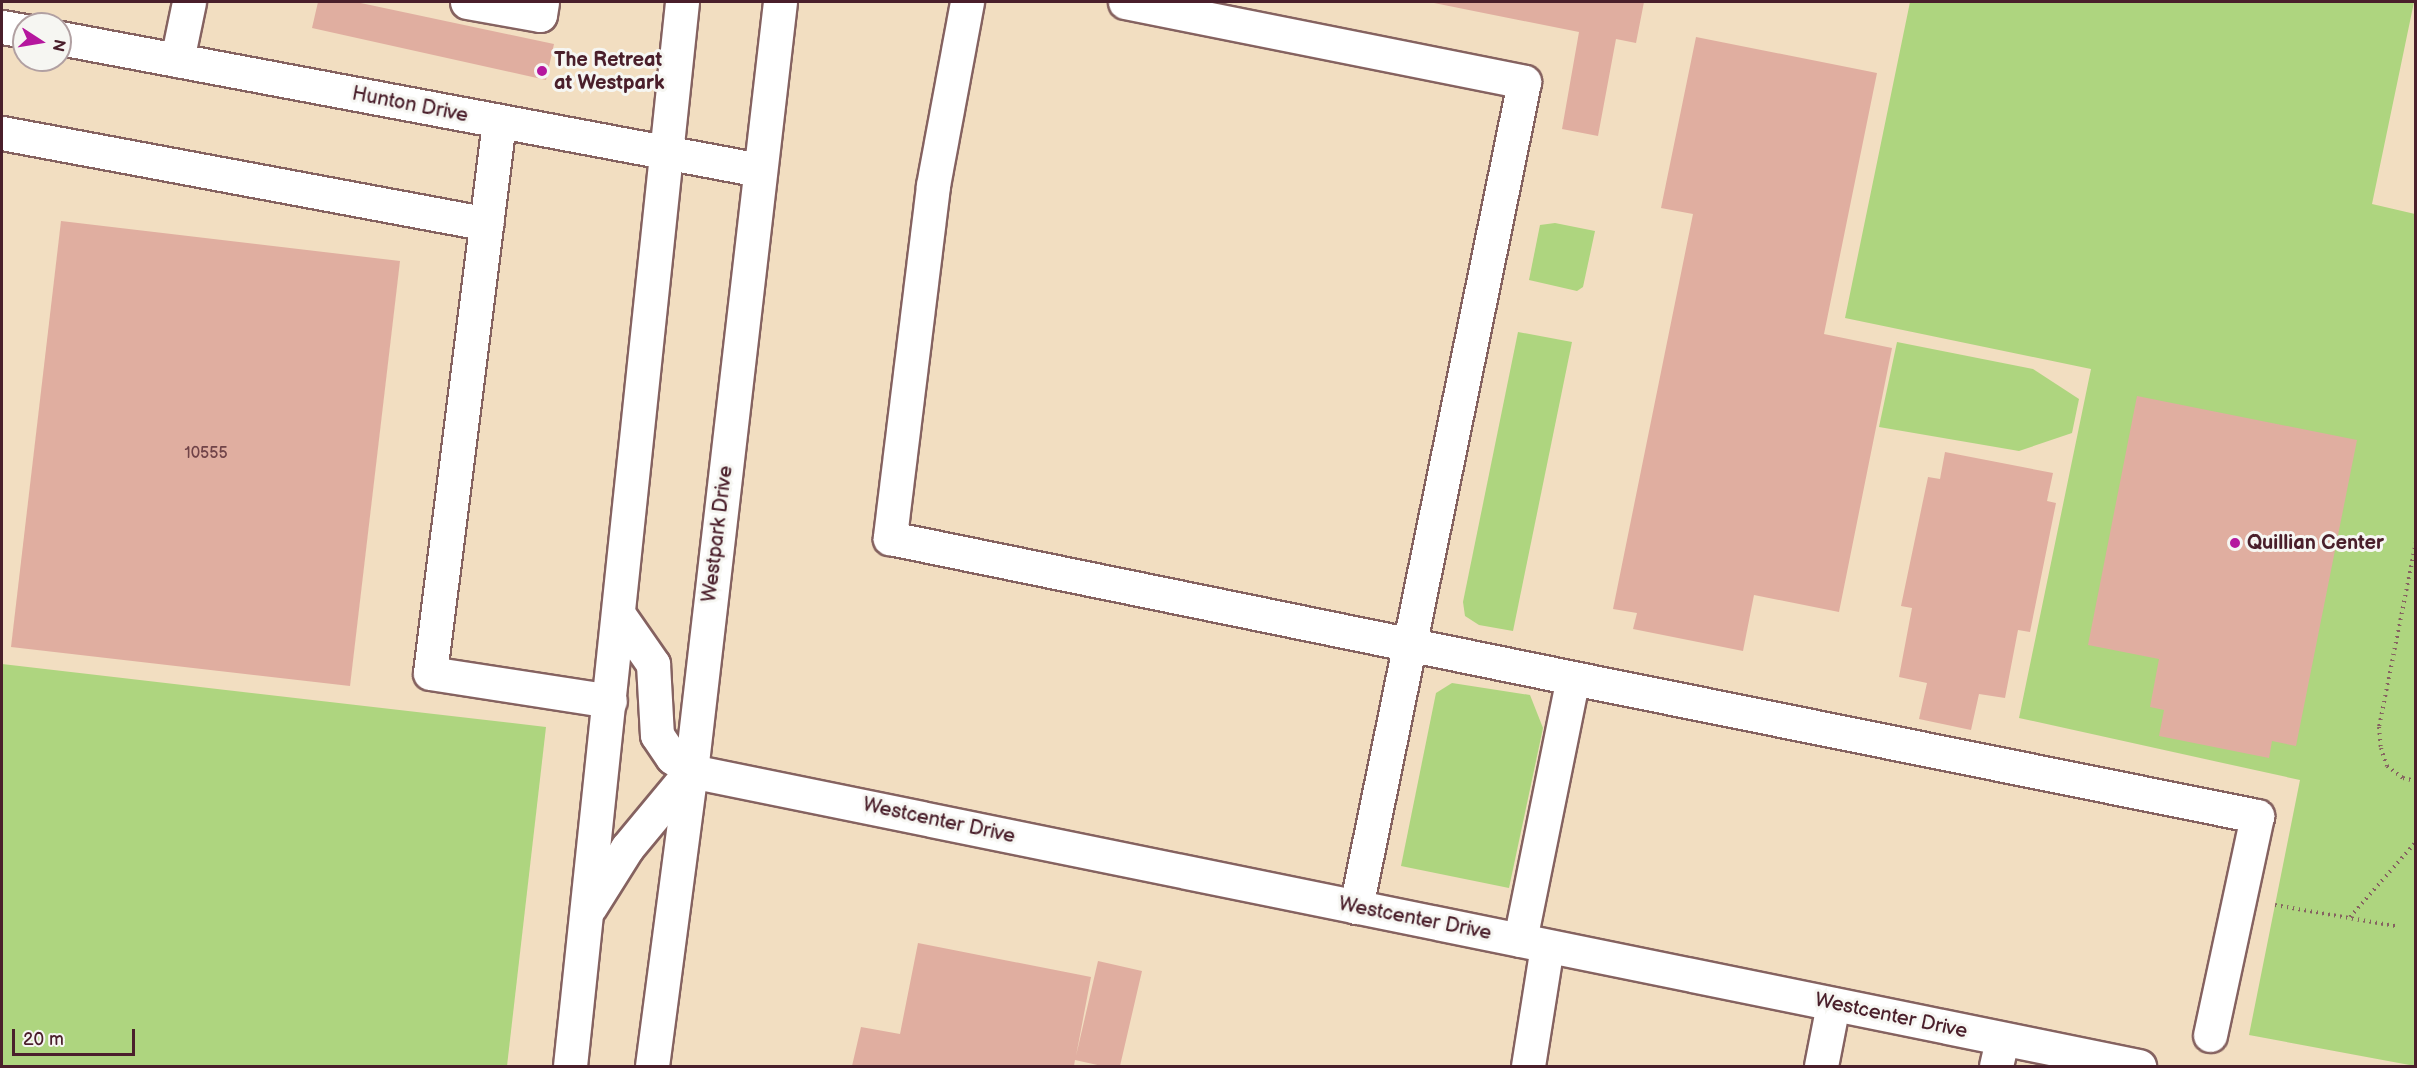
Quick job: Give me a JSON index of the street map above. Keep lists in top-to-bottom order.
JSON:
{
  "streets": {
    "main road": ["Hunton Drive", "Westpark Drive", "Westcenter Drive"]
  },
  "crossings": [
    ["Hunton Drive", "Westpark Drive"],
    ["Westpark Drive", "Westcenter Drive"]
  ],
  "places": ["The Retreat at Westpark", "Quillian Center"],
  "house_numbers": ["10555"],
  "scale_bar": "20 m",
  "north": "right"
}
